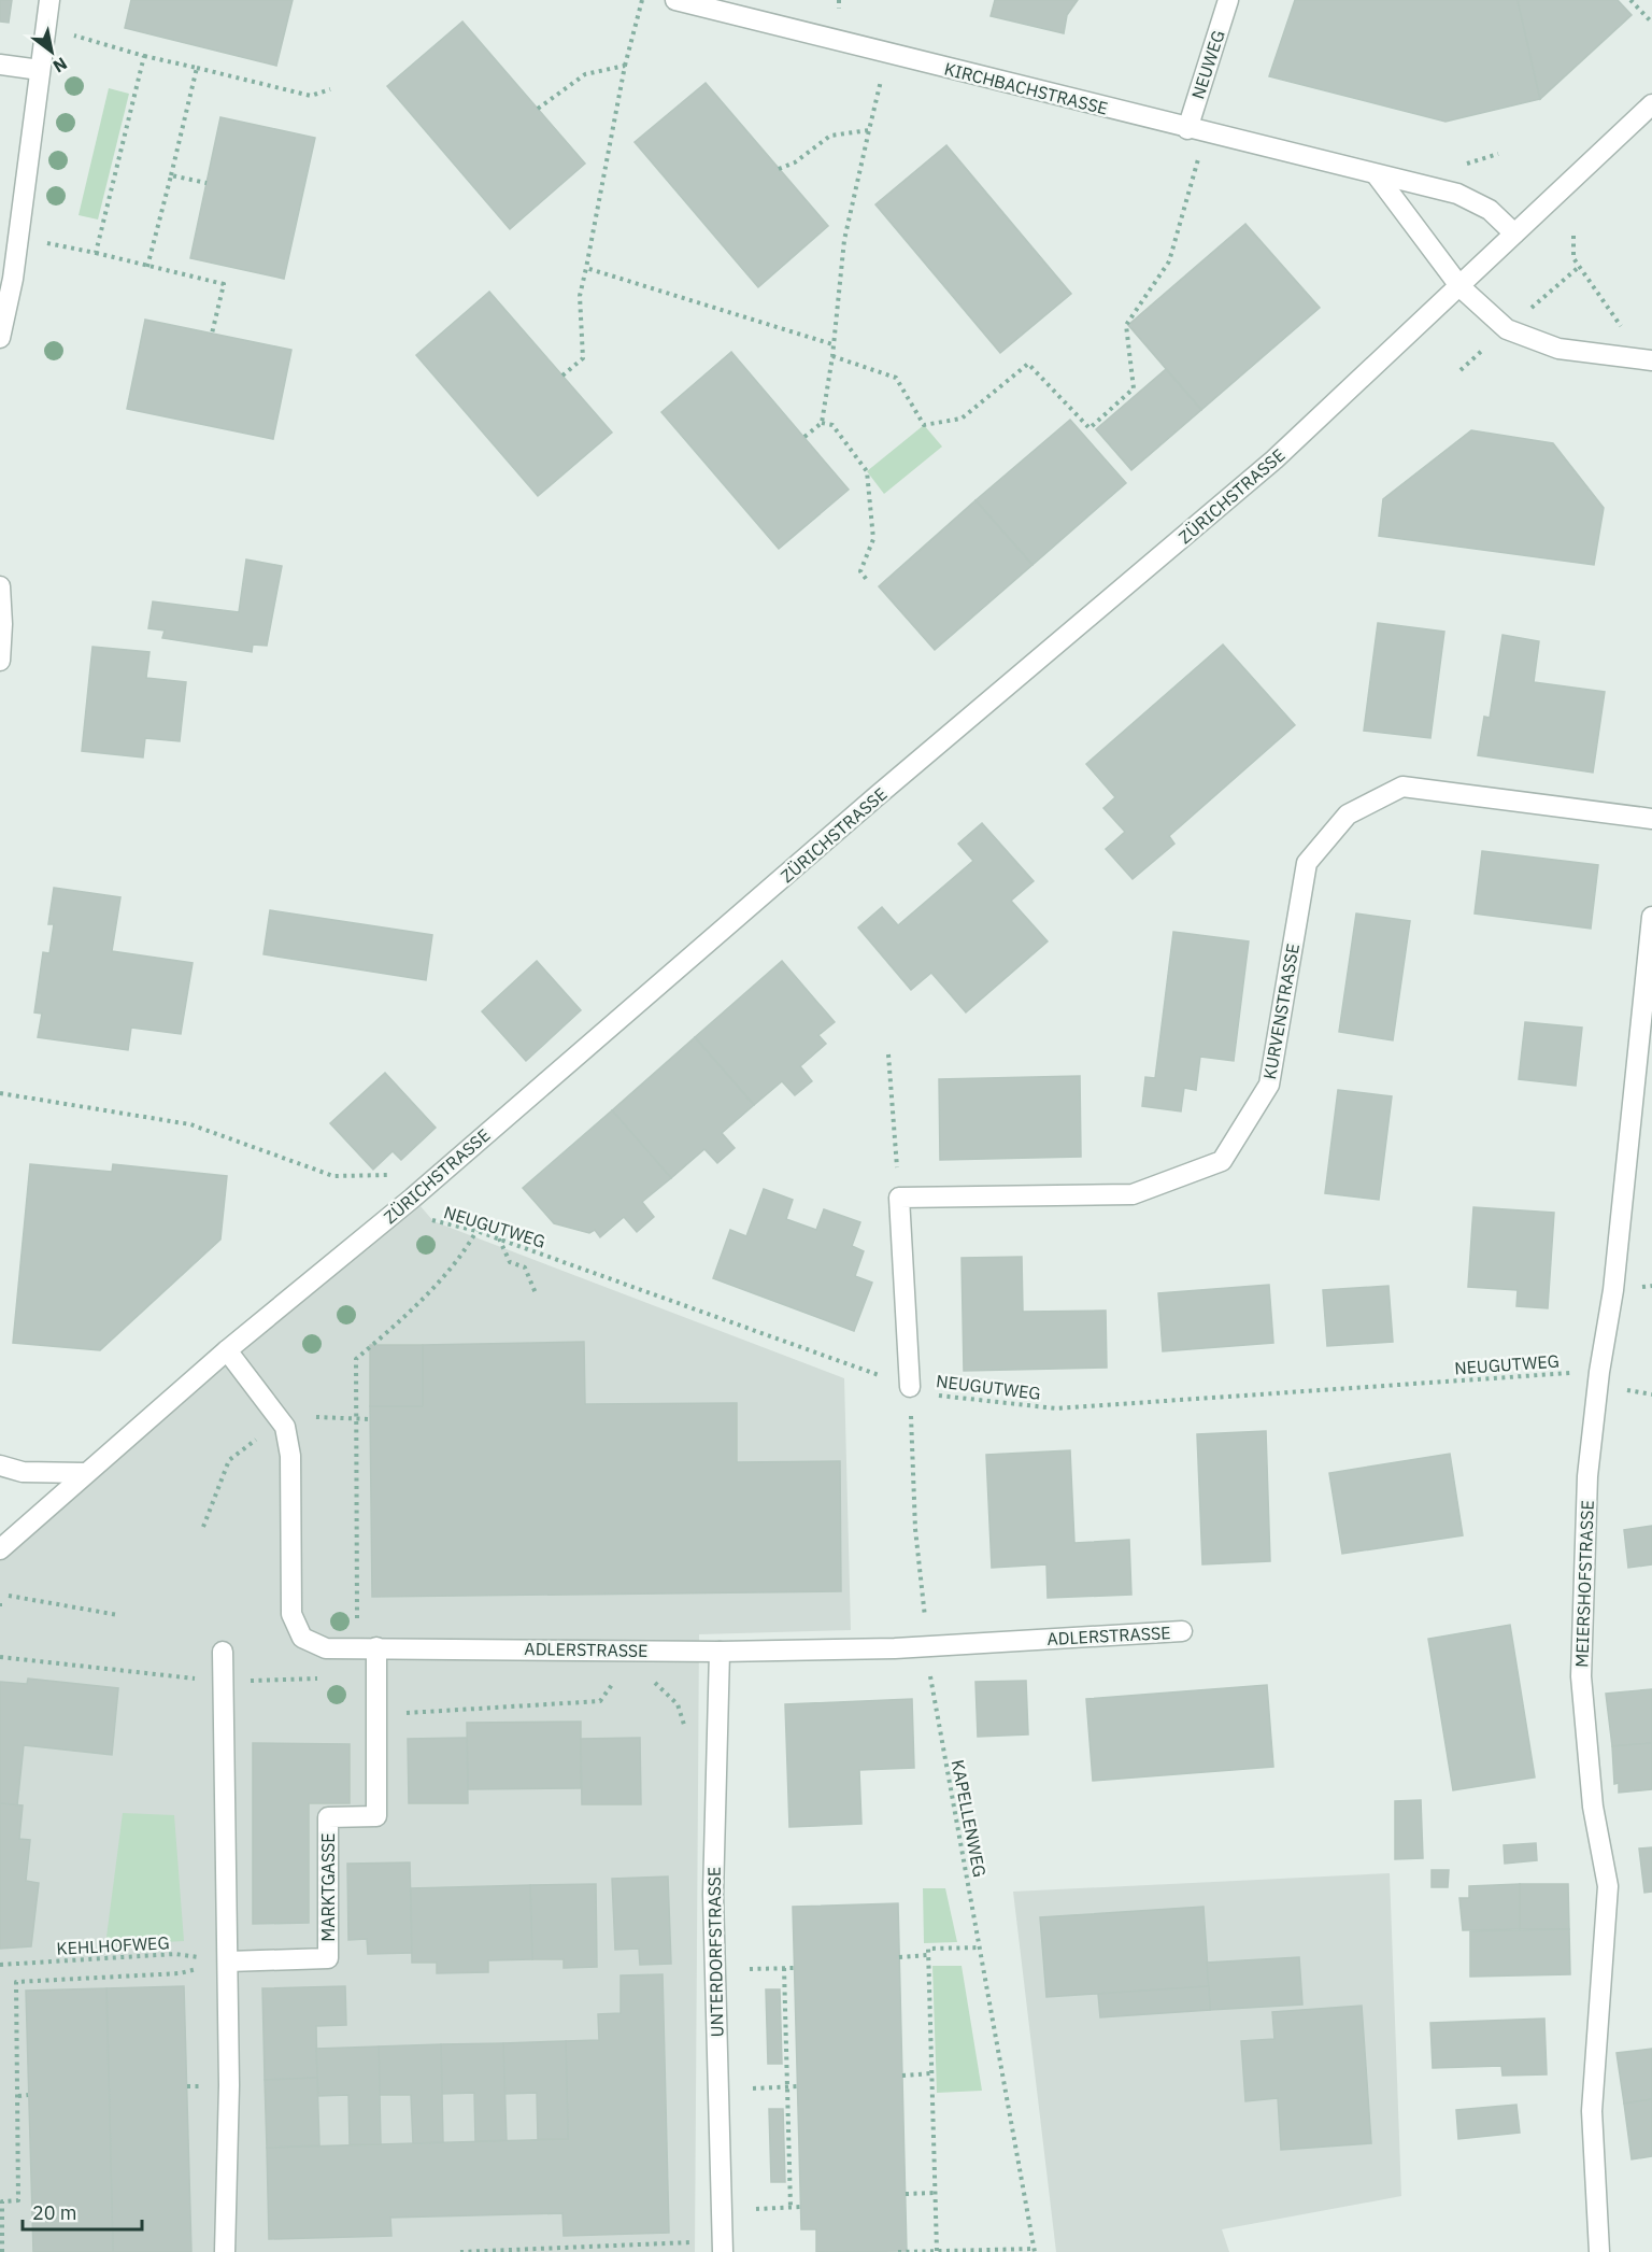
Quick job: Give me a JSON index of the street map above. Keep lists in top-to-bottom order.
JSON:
{
  "streets": {
    "street": [
      "NEUWEG",
      "KIRCHBACHSTRASSE",
      "ZÜRICHSTRASSE",
      "KURVENSTRASSE",
      "MEIERSHOFSTRASSE",
      "ADLERSTRASSE",
      "MARKTGASSE",
      "UNTERDORFSTRASSE"
    ],
    "path": ["NEUGUTWEG", "KAPELLENWEG", "KEHLHOFWEG"]
  },
  "crossings": [
    ["NEUWEG", "KIRCHBACHSTRASSE"],
    ["KIRCHBACHSTRASSE", "ZÜRICHSTRASSE"],
    ["ZÜRICHSTRASSE", "NEUGUTWEG"],
    ["ZÜRICHSTRASSE", "ADLERSTRASSE"],
    ["NEUGUTWEG", "MEIERSHOFSTRASSE"],
    ["NEUGUTWEG", "KAPELLENWEG"],
    ["ADLERSTRASSE", "KAPELLENWEG"],
    ["ADLERSTRASSE", "MARKTGASSE"],
    ["ADLERSTRASSE", "UNTERDORFSTRASSE"],
    ["MARKTGASSE", "KEHLHOFWEG"]
  ],
  "scale_bar": "20 m",
  "north": "bottom right"
}
